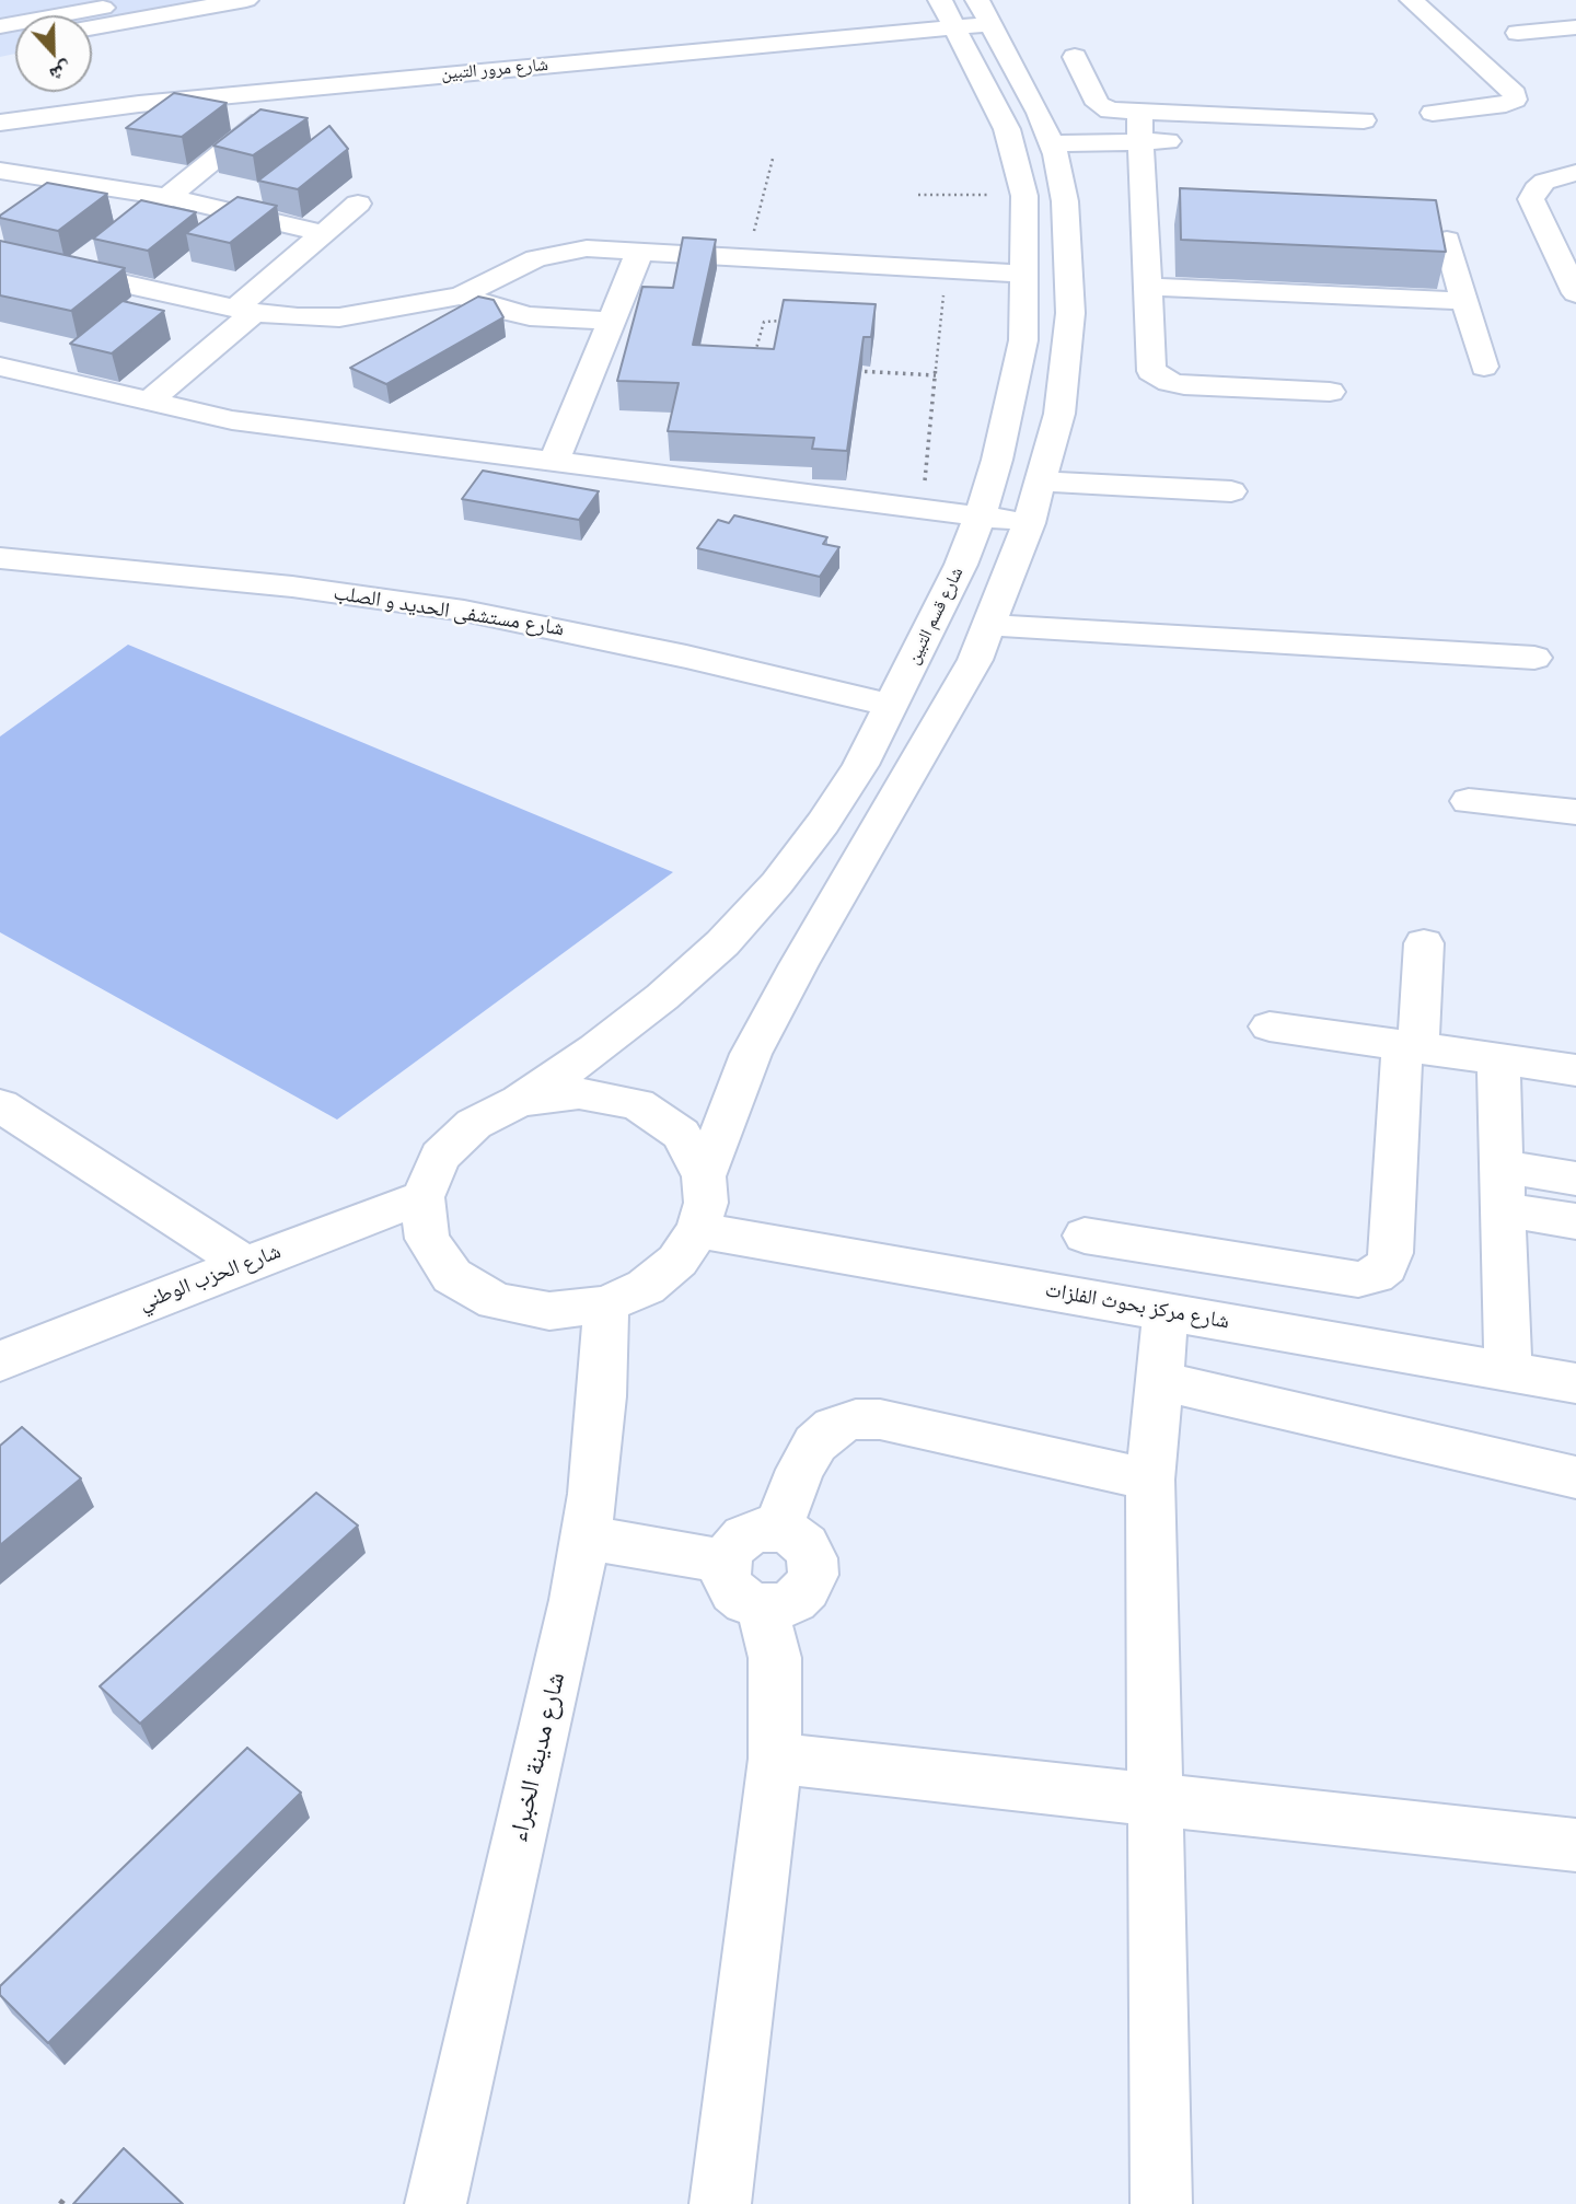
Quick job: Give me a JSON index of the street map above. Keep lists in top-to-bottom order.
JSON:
{
  "streets": {
    "street": [
      "شارع مرور التبين",
      "شارع مستشفى الحديد و الصلب",
      "شارع قسم التبين",
      "شارع الحزب الوطني",
      "شارع مركز بحوث الفلزات",
      "شارع مدينة الخبراء"
    ]
  },
  "crossings": [
    ["شارع مرور التبين", "شارع قسم التبين"],
    ["شارع مستشفى الحديد و الصلب", "شارع قسم التبين"],
    ["شارع قسم التبين", "شارع الحزب الوطني"],
    ["شارع قسم التبين", "شارع مركز بحوث الفلزات"],
    ["شارع قسم التبين", "شارع مدينة الخبراء"],
    ["شارع الحزب الوطني", "شارع مركز بحوث الفلزات"],
    ["شارع الحزب الوطني", "شارع مدينة الخبراء"],
    ["شارع مركز بحوث الفلزات", "شارع مدينة الخبراء"]
  ],
  "north": "bottom"
}
